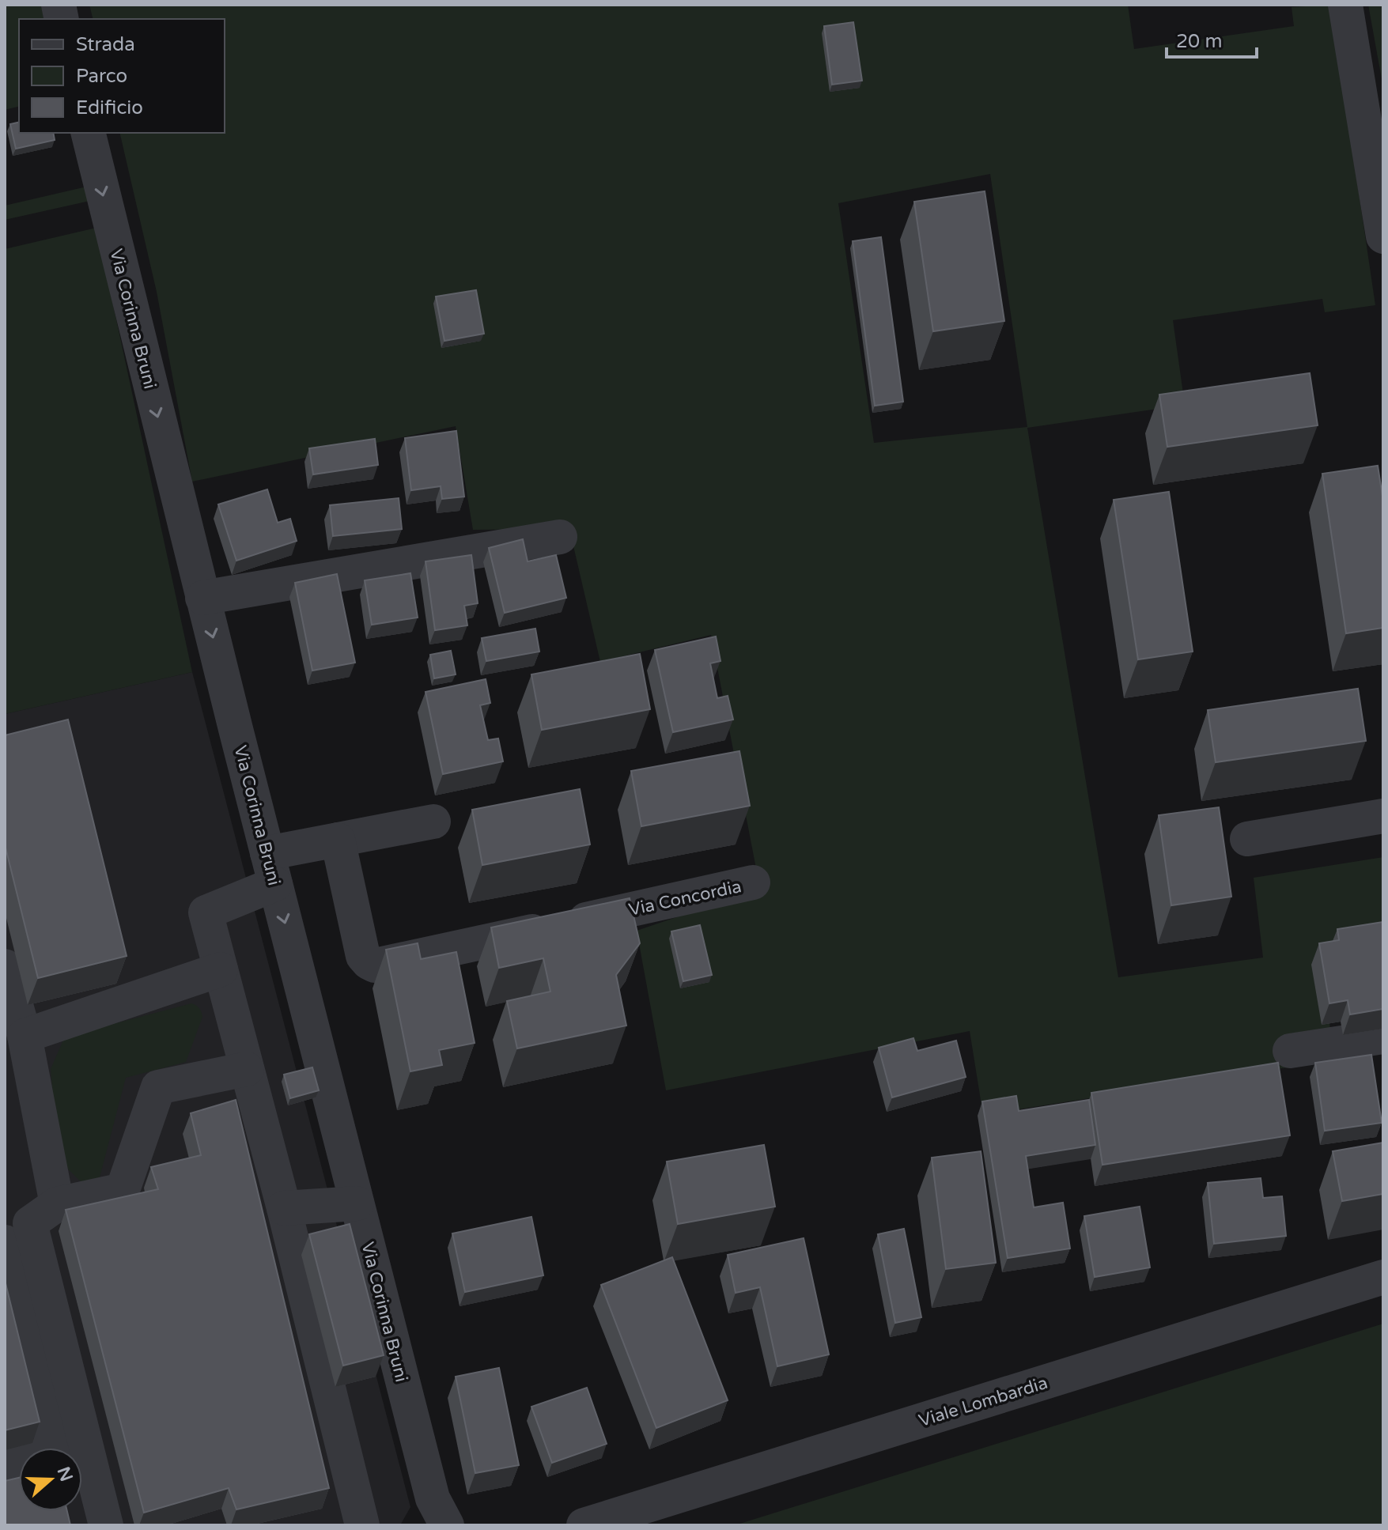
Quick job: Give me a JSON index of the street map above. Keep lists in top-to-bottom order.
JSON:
{
  "streets": {
    "street": ["Via Corinna Bruni", "Via Concordia", "Viale Lombardia"]
  },
  "legend": ["Strada", "Parco", "Edificio"],
  "scale_bar": "20 m",
  "north": "right"
}
